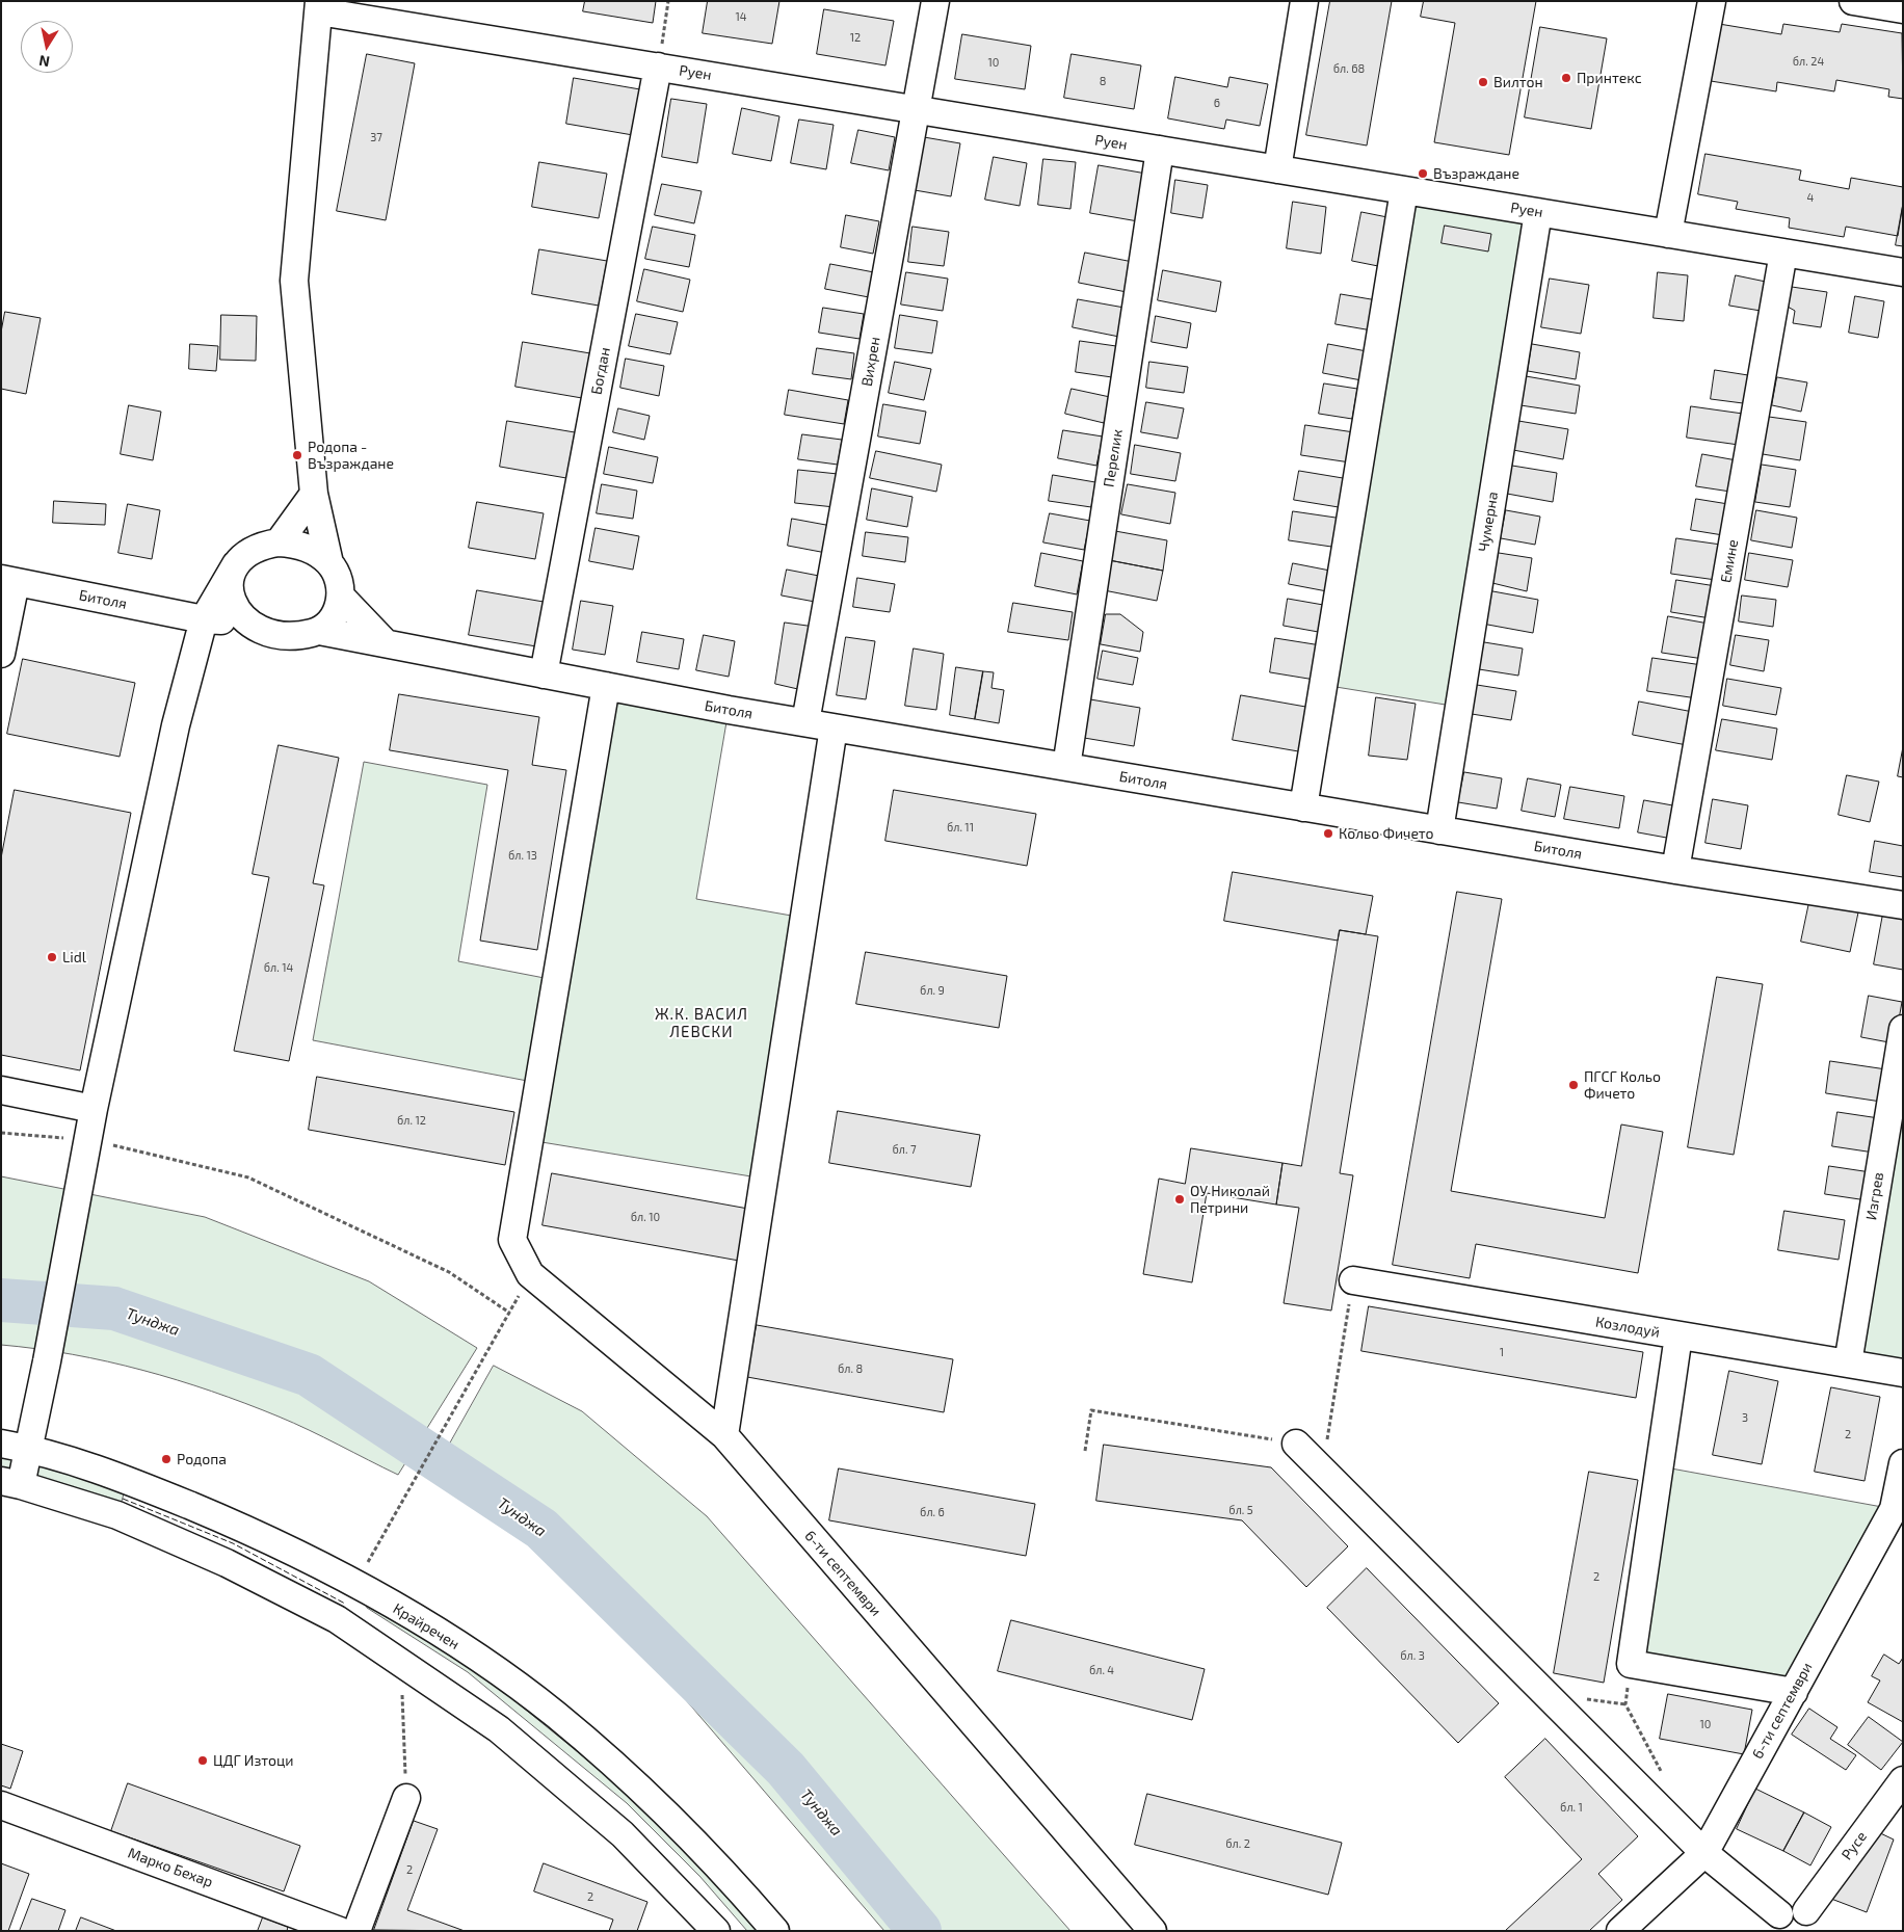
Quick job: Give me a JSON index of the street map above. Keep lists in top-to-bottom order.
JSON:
{
  "streets": {
    "street": [
      "Руен",
      "Вихрен",
      "Богдан",
      "Перелик",
      "Чумерна",
      "Емине",
      "Битоля",
      "Изгрев",
      "Козлодуй",
      "6-ти септември",
      "Крайречен",
      "Русе",
      "Марко Бехар"
    ]
  },
  "crossings": [
    ["Руен", "Вихрен"],
    ["Руен", "Богдан"],
    ["Руен", "Перелик"],
    ["Руен", "Чумерна"],
    ["Руен", "Емине"],
    ["Вихрен", "Битоля"],
    ["Богдан", "Битоля"],
    ["Перелик", "Битоля"],
    ["Чумерна", "Битоля"],
    ["Емине", "Битоля"],
    ["Битоля", "6-ти септември"],
    ["Изгрев", "Козлодуй"]
  ],
  "districts": ["Ж.К. ВАСИЛ ЛЕВСКИ"],
  "water": ["Тунджа"],
  "places": [
    "Принтекс",
    "Вилтон",
    "Възраждане",
    "Родопа - Възраждане",
    "Кольо Фичето",
    "Lidl",
    "ПГСГ Кольо Фичето",
    "ОУ Николай Петрини",
    "Родопа",
    "ЦДГ Изтоци"
  ],
  "house_numbers": [
    "14",
    "12",
    "бл. 24",
    "10",
    "бл. 68",
    "8",
    "6",
    "37",
    "4",
    "бл. 11",
    "бл. 13",
    "бл. 14",
    "бл. 9",
    "бл. 12",
    "бл. 7",
    "бл. 10",
    "1",
    "бл. 8",
    "3",
    "2",
    "бл. 5",
    "бл. 6",
    "2",
    "бл. 3",
    "бл. 4",
    "10",
    "бл. 1",
    "бл. 2",
    "2",
    "2"
  ],
  "north": "bottom"
}
